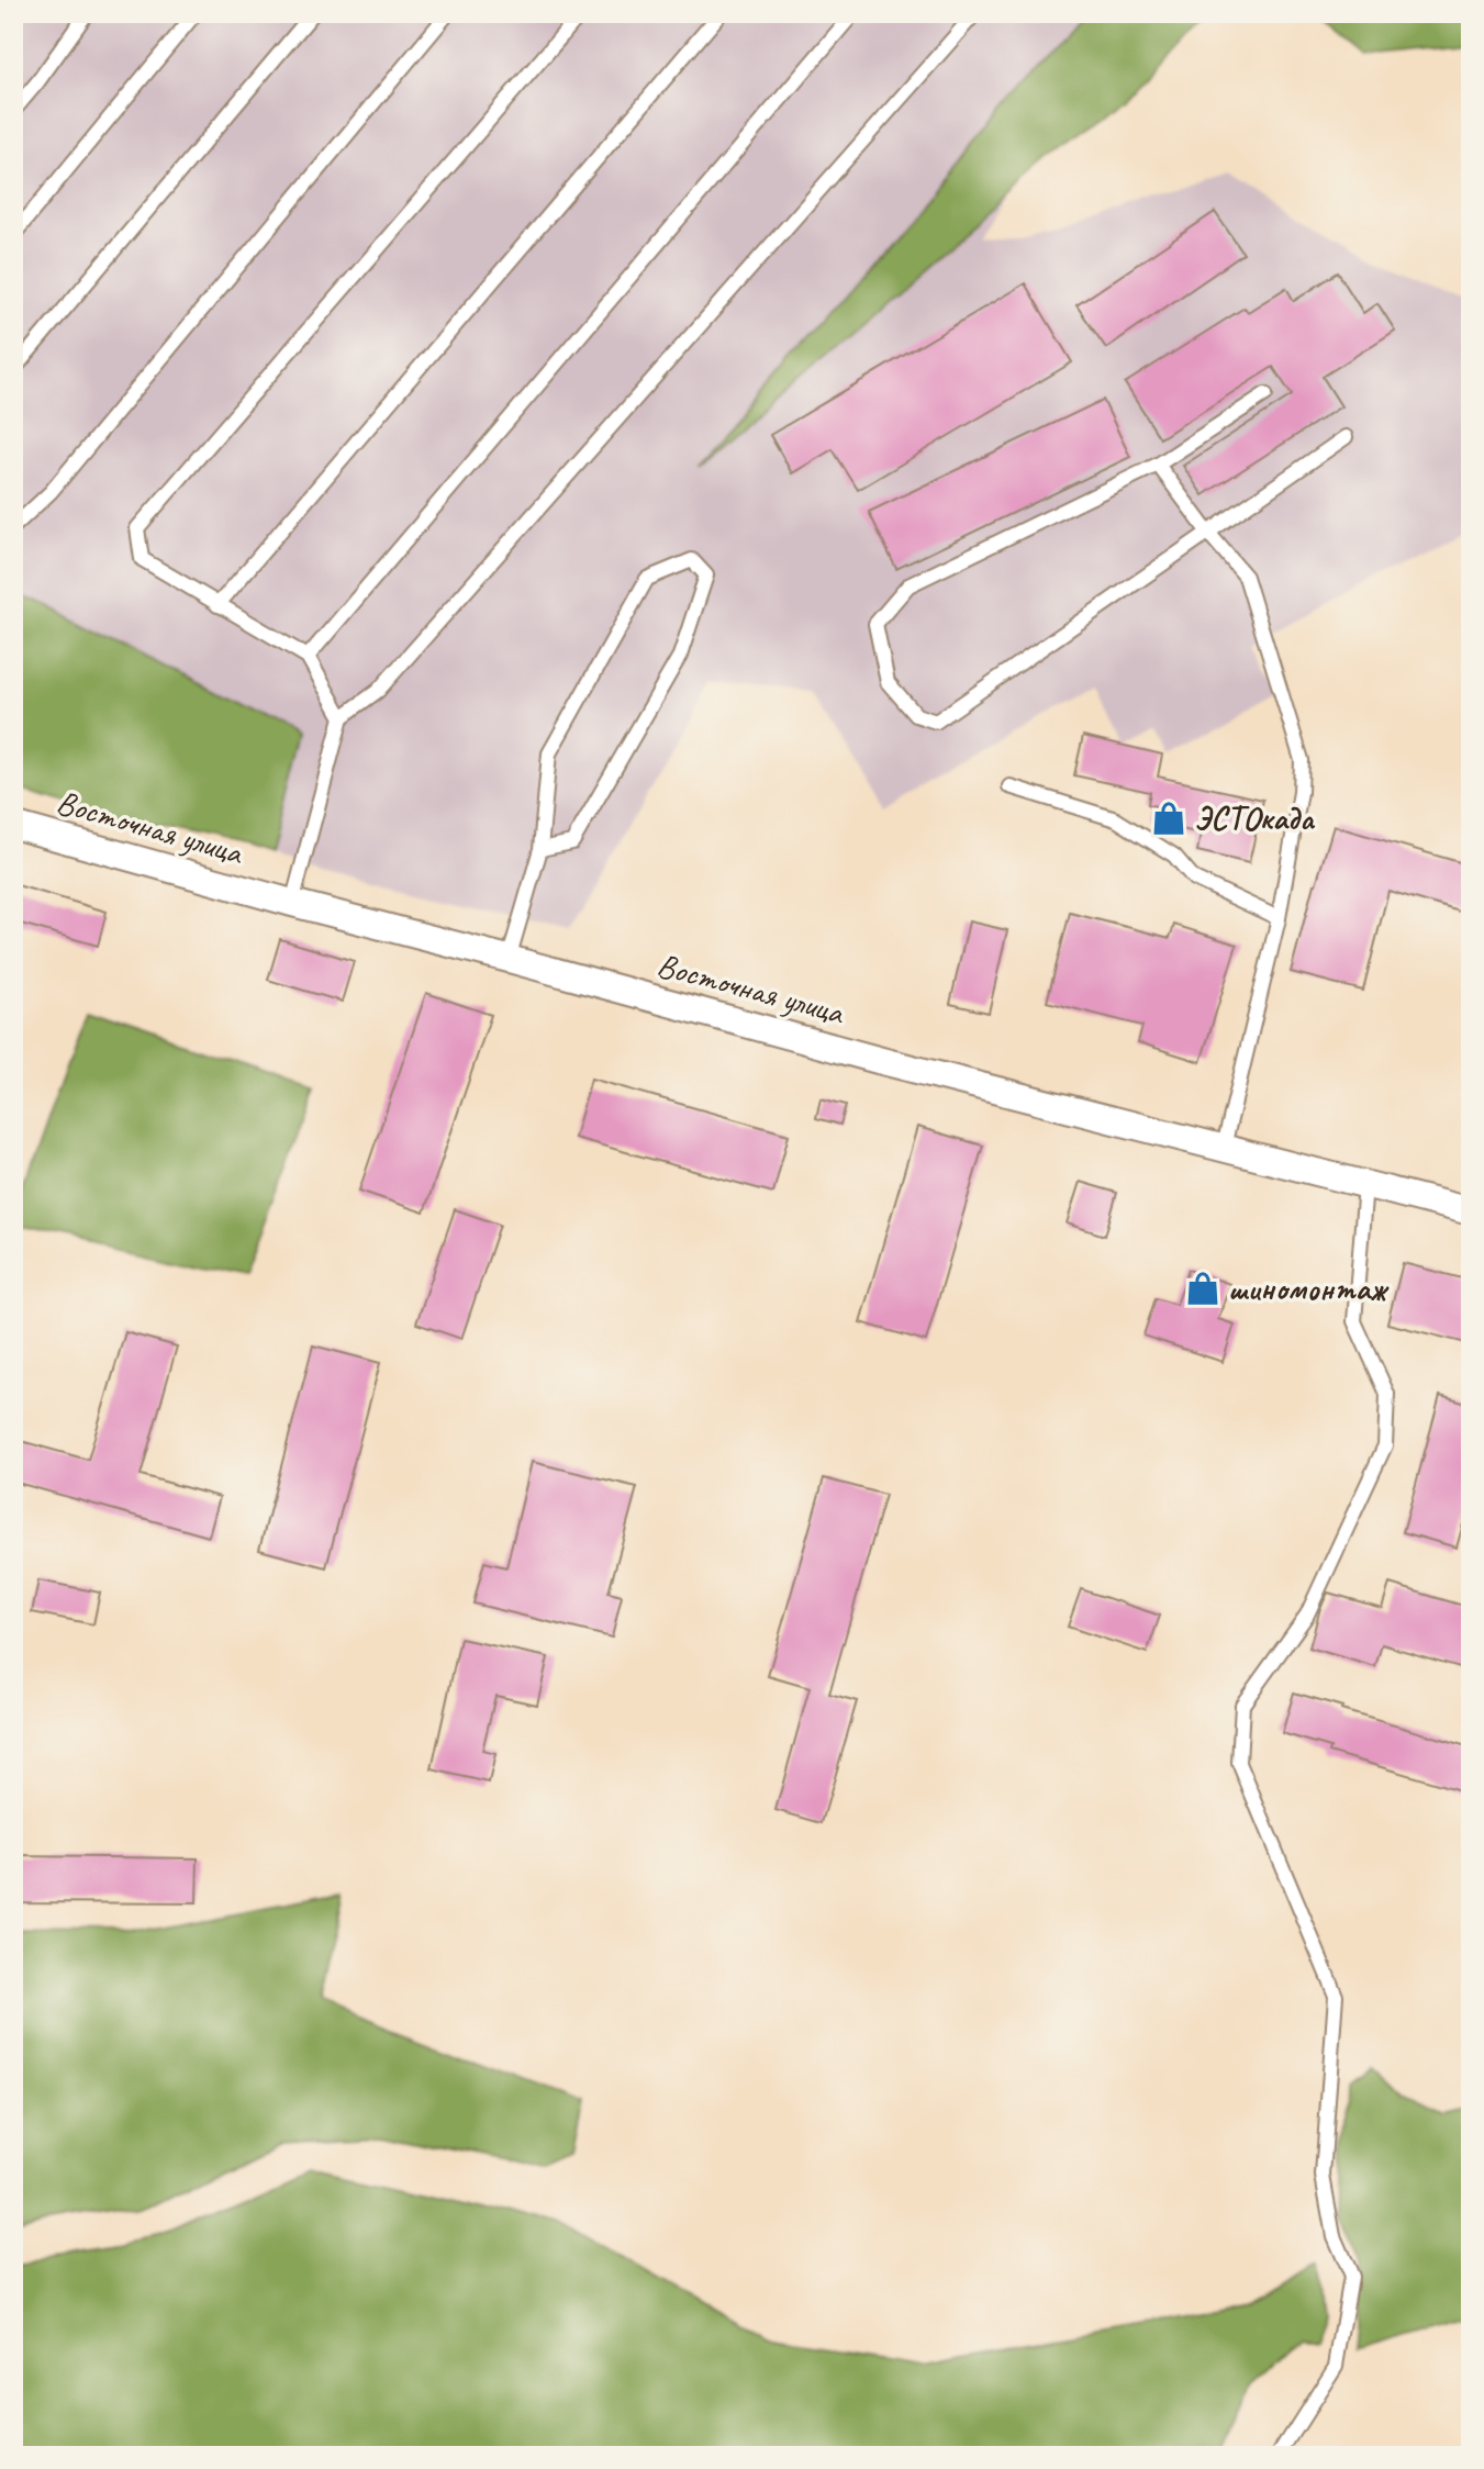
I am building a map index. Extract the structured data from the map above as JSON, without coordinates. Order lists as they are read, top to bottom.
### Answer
{
  "streets": {
    "street": ["Восточная улица"]
  },
  "places": {
    "shop": ["ЭСТОкада", "шиномонтаж"]
  }
}
